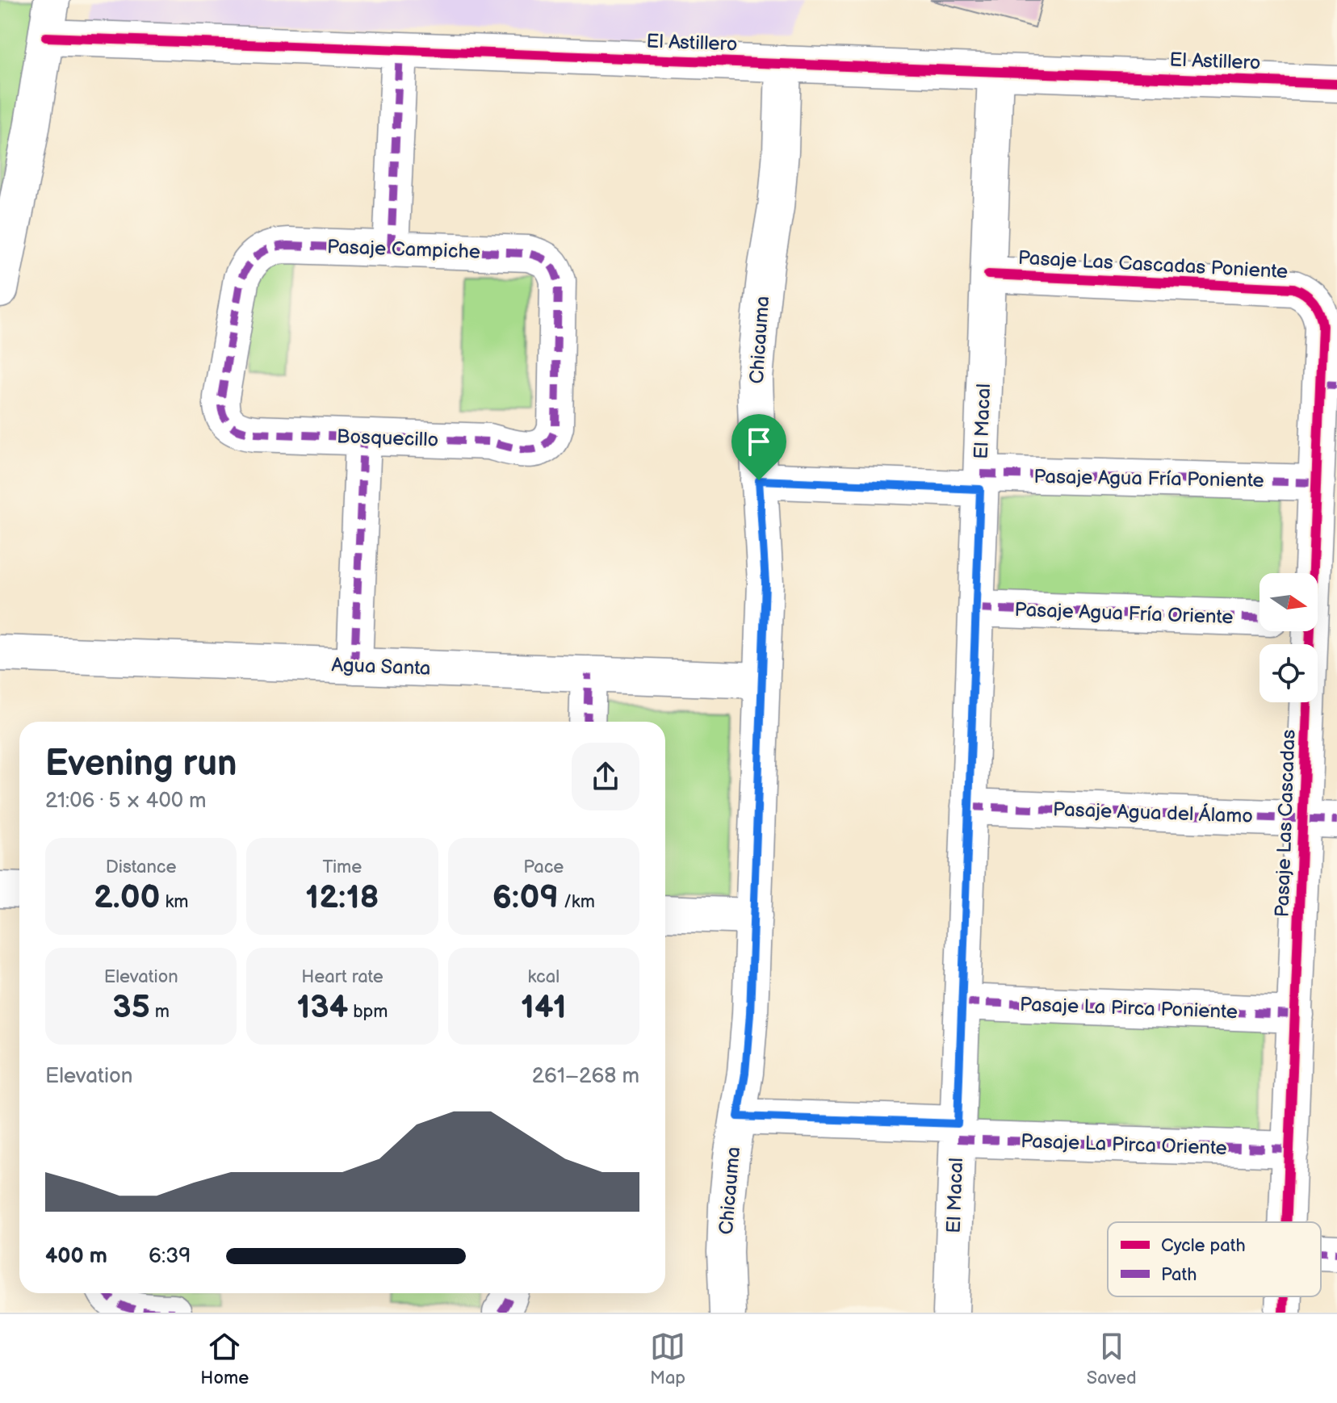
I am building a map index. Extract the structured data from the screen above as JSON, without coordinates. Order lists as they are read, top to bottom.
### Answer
{
  "streets": {
    "street": [
      "El Astillero",
      "Pasaje Campiche",
      "Pasaje Las Cascadas Poniente",
      "Chicauma",
      "El Macal",
      "Bosquecillo",
      "Pasaje Agua Fría Poniente",
      "Pasaje Agua Fría Oriente",
      "Agua Santa",
      "Pasaje Agua del Álamo",
      "Pasaje Las Cascadas",
      "Pasaje La Pirca Poniente",
      "Pasaje La Pirca Oriente"
    ]
  },
  "crossings": [
    ["El Astillero", "Chicauma"],
    ["El Astillero", "El Macal"],
    ["Pasaje Campiche", "Bosquecillo"],
    ["Pasaje Las Cascadas Poniente", "El Macal"],
    ["Pasaje Las Cascadas Poniente", "Pasaje Las Cascadas"],
    ["Chicauma", "Pasaje Agua Fría Poniente"],
    ["Chicauma", "Agua Santa"],
    ["Chicauma", "Pasaje La Pirca Oriente"],
    ["El Macal", "Pasaje Agua Fría Poniente"],
    ["El Macal", "Pasaje Agua Fría Oriente"],
    ["El Macal", "Pasaje Agua del Álamo"],
    ["El Macal", "Pasaje La Pirca Poniente"],
    ["El Macal", "Pasaje La Pirca Oriente"],
    ["Pasaje Agua Fría Poniente", "Pasaje Las Cascadas"],
    ["Pasaje Agua del Álamo", "Pasaje Las Cascadas"],
    ["Pasaje Las Cascadas", "Pasaje La Pirca Poniente"],
    ["Pasaje Las Cascadas", "Pasaje La Pirca Oriente"]
  ],
  "legend": ["Cycle path", "Path"],
  "north": "right",
  "page": {
    "heading": ["Evening run", "21:06 · 5 × 400 m"],
    "stats": [
      ["Distance", "2.00 km"],
      ["Time", "12:18"],
      ["Pace", "6:09 /km"],
      ["Elevation", "35 m"],
      ["Heart rate", "134 bpm"],
      ["kcal", "141"]
    ],
    "chart": ["Elevation", "261–268 m"],
    "list": [
      {
        "name": "400 m",
        "note": "6:39"
      }
    ],
    "tabs": ["Home", "Map", "Saved"]
  }
}
